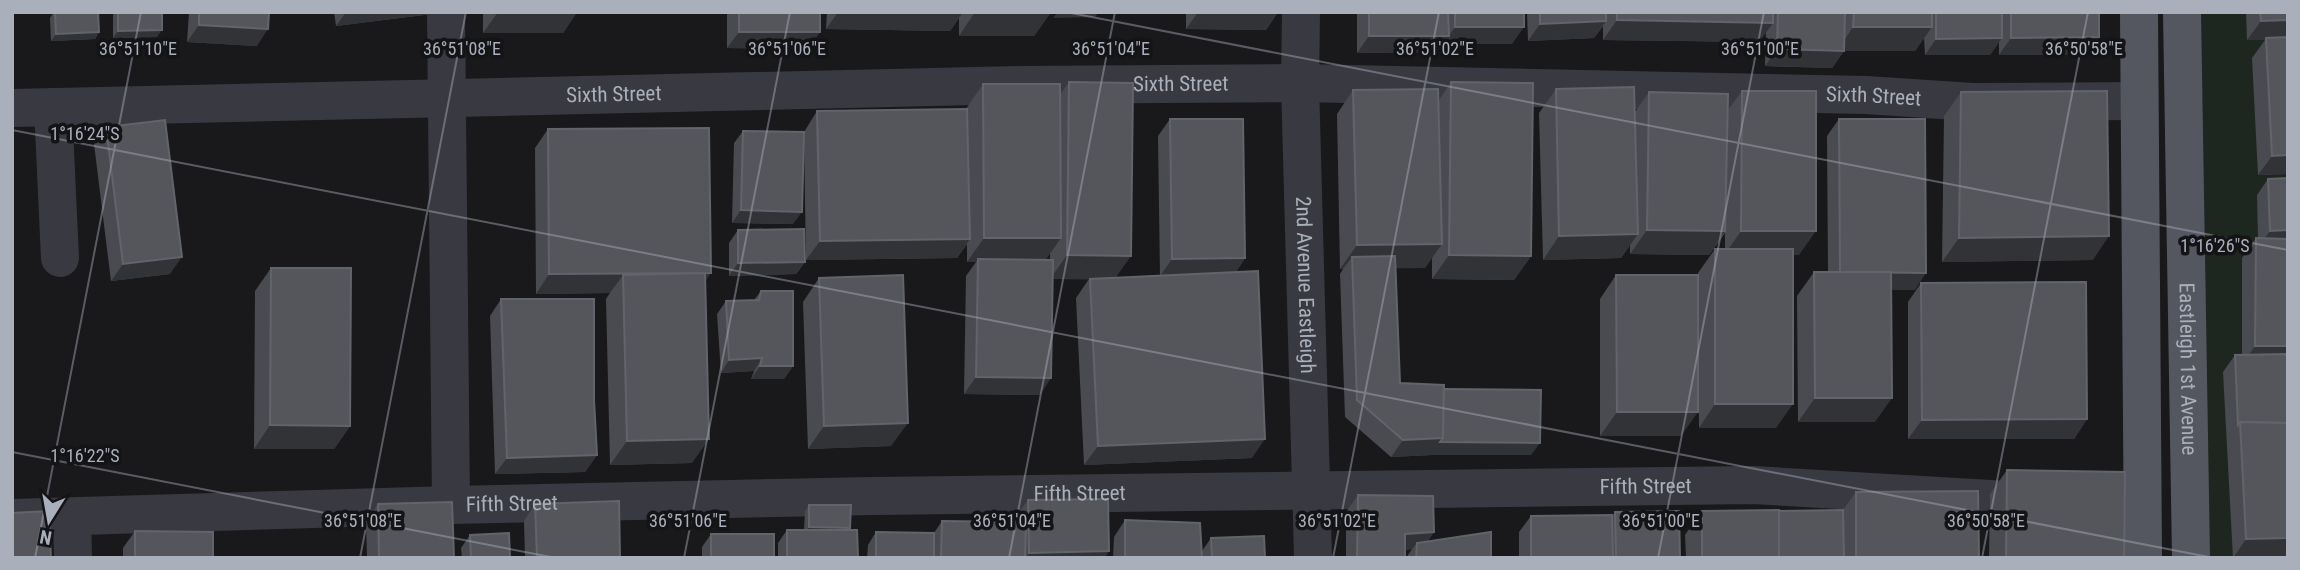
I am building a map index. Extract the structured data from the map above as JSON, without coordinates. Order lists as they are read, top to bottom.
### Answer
{
  "streets": {
    "main road": ["Eastleigh 1st Avenue"],
    "street": ["Sixth Street", "2nd Avenue Eastleigh", "Fifth Street"]
  },
  "crossings": [
    ["Sixth Street", "2nd Avenue Eastleigh"],
    ["2nd Avenue Eastleigh", "Fifth Street"]
  ],
  "north": "bottom",
  "coordinates": [
    "36°51'10\"E",
    "36°51'08\"E",
    "36°51'06\"E",
    "36°51'04\"E",
    "36°51'02\"E",
    "36°51'00\"E",
    "36°50'58\"E",
    "1°16'24\"S",
    "1°16'26\"S",
    "1°16'22\"S"
  ]
}
